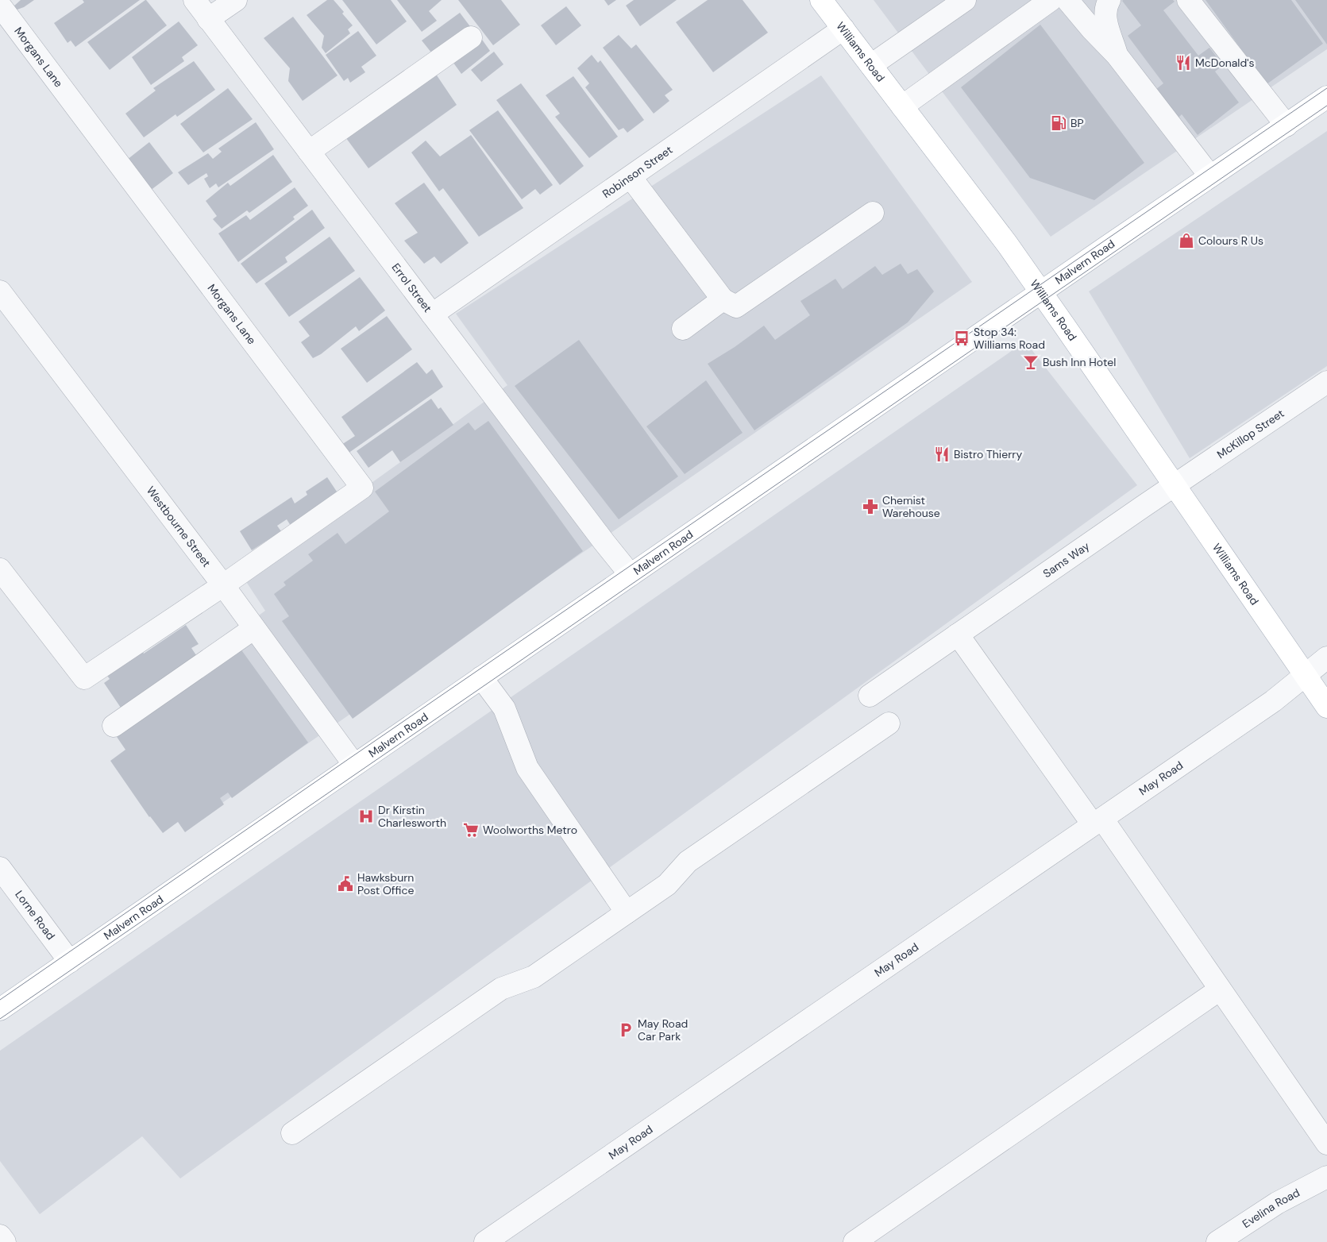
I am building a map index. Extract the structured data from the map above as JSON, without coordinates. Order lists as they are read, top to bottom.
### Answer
{
  "streets": {
    "main road": ["Williams Road", "Malvern Road"],
    "street": [
      "Morgans Lane",
      "Robinson Street",
      "Errol Street",
      "McKillop Street",
      "Westbourne Street",
      "Sams Way",
      "May Road",
      "Lorne Road",
      "Evelina Road"
    ]
  },
  "crossings": [
    ["Williams Road", "Robinson Street"],
    ["Williams Road", "Malvern Road"],
    ["Williams Road", "McKillop Street"],
    ["Williams Road", "Sams Way"],
    ["Williams Road", "May Road"],
    ["Morgans Lane", "Westbourne Street"],
    ["Robinson Street", "Errol Street"],
    ["Malvern Road", "Errol Street"],
    ["Malvern Road", "Westbourne Street"],
    ["Malvern Road", "Lorne Road"],
    ["McKillop Street", "Sams Way"]
  ],
  "places": {
    "restaurant": ["McDonald's", "Bistro Thierry"],
    "fuel station": ["BP"],
    "shop": ["Colours R Us"],
    "bus stop": ["Stop 34: Williams Road"],
    "bar": ["Bush Inn Hotel"],
    "pharmacy": ["Chemist Warehouse"],
    "hospital": ["Dr Kirstin Charlesworth"],
    "supermarket": ["Woolworths Metro"],
    "public building": ["Hawksburn Post Office"],
    "parking": ["May Road Car Park"]
  }
}
